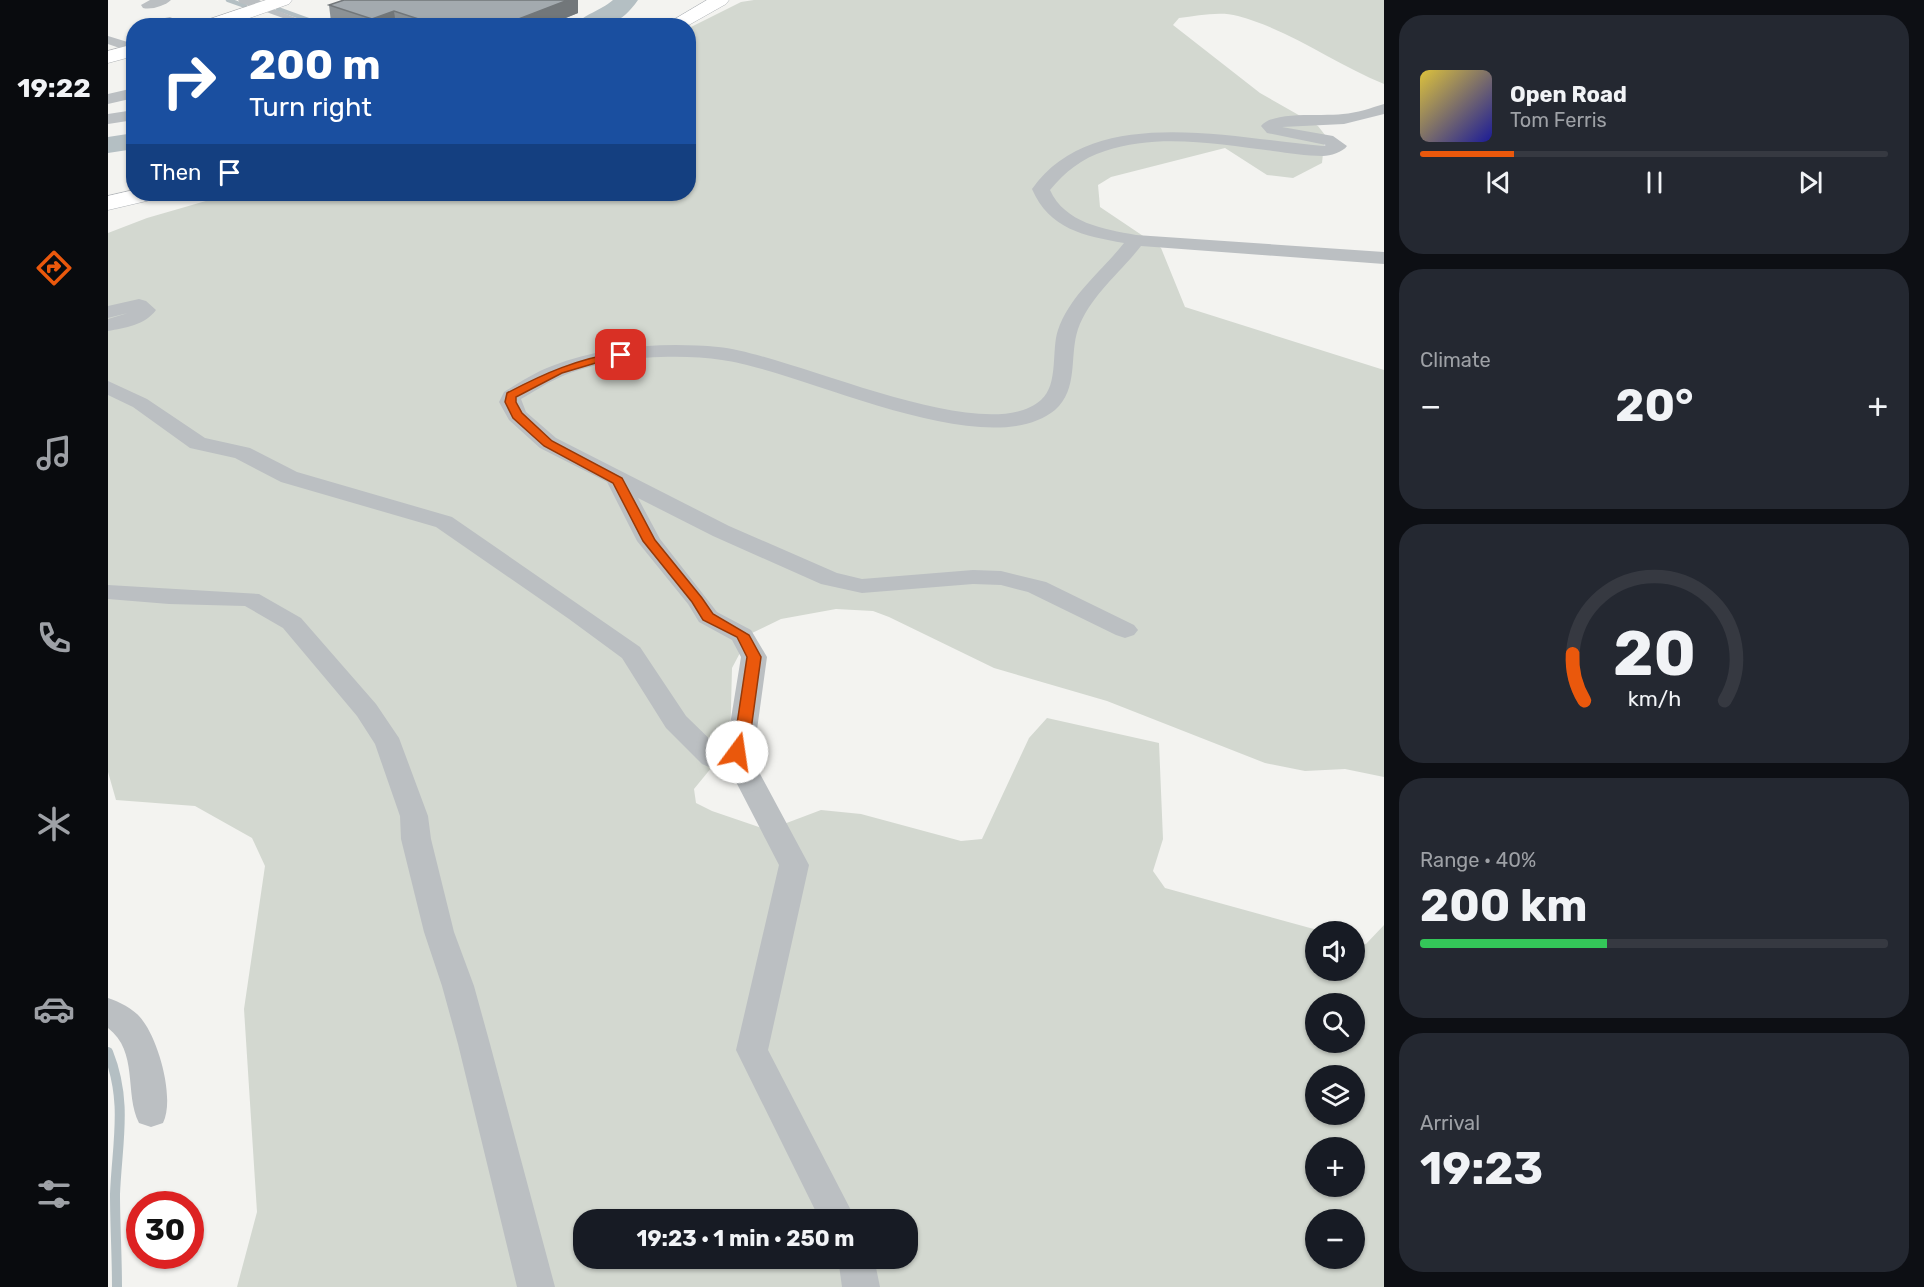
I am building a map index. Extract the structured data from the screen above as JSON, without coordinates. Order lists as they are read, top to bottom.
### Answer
{
  "page": {
    "tabs": "19:22",
    "turn": ["200 m", "Turn right"],
    "song": ["Open Road", "Tom Ferris"],
    "then": "Then",
    "tile": [
      "Climate",
      ["Range · 40%", "200 km"],
      ["Arrival", "19:23"]
    ],
    "heat": ["−", "20°", "+"],
    "map_buttons": ["+", "−"],
    "limit": "30",
    "trip": "19:23 · 1 min · 250 m",
    "gauge": ["20", "km/h"]
  }
}
